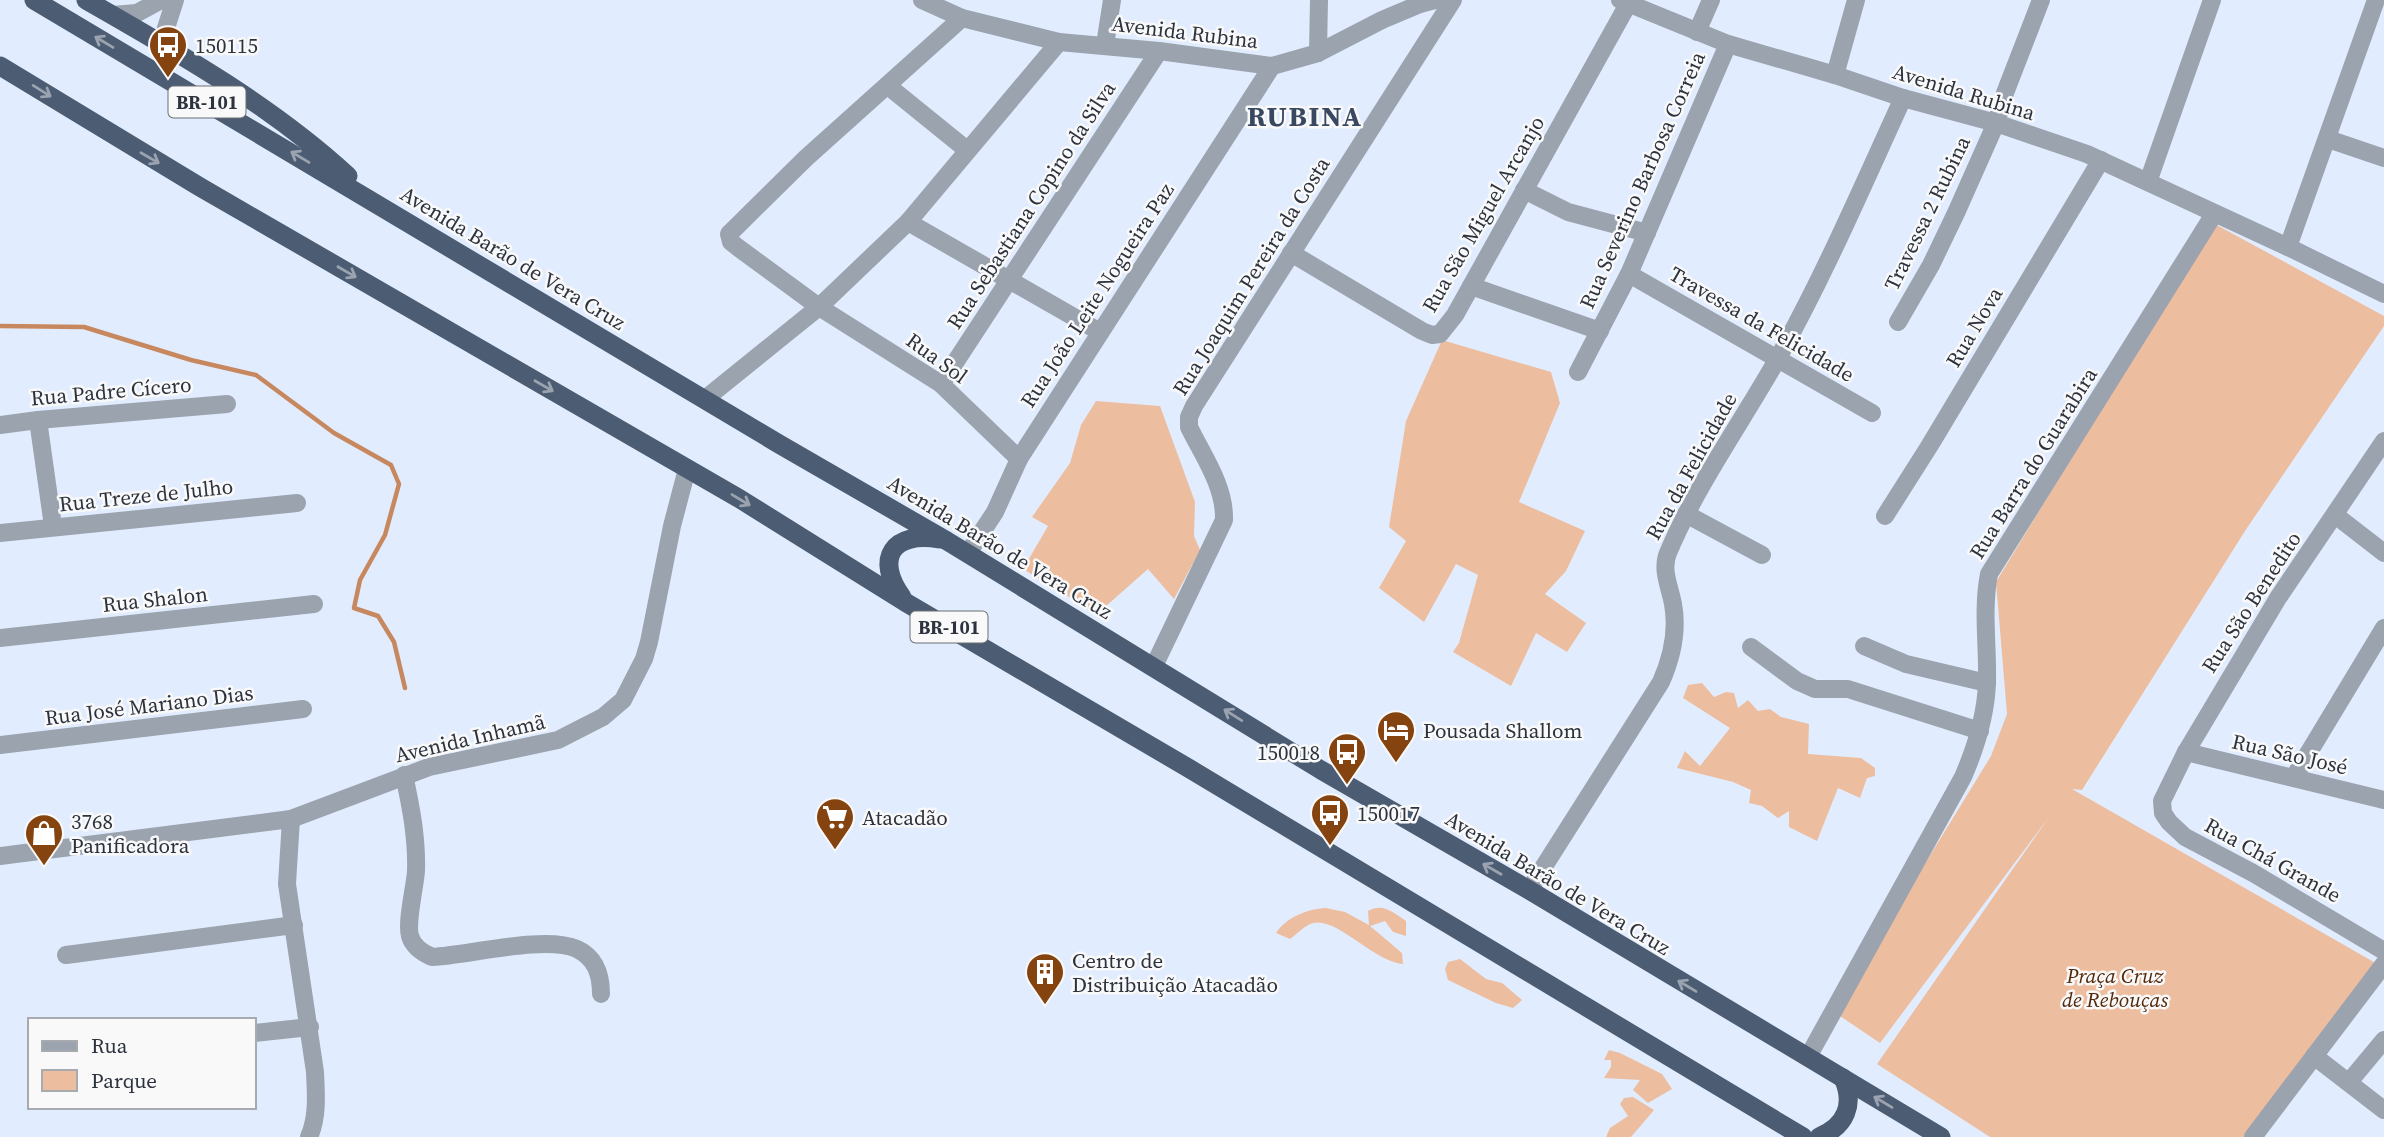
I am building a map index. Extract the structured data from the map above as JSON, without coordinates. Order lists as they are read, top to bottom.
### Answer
{
  "streets": {
    "highway": ["BR-101", "Avenida Barão de Vera Cruz"],
    "street": [
      "Avenida Rubina",
      "Rua Severino Barbosa Correia",
      "Rua Sebastiana Copino da Silva",
      "Travessa 2 Rubina",
      "Rua São Miguel Arcanjo",
      "Rua Joaquim Pereira da Costa",
      "Rua João Leite Nogueira Paz",
      "Travessa da Felicidade",
      "Rua Nova",
      "Rua Sol",
      "Rua Padre Cícero",
      "Rua Barra do Guarabira",
      "Rua da Felicidade",
      "Rua Treze de Julho",
      "Rua Shalon",
      "Rua São Benedito",
      "Rua José Mariano Dias",
      "Avenida Inhamã",
      "Rua São José",
      "Rua Chá Grande"
    ]
  },
  "crossings": [
    ["Avenida Rubina", "Rua Severino Barbosa Correia"],
    ["Avenida Rubina", "Rua Sebastiana Copino da Silva"],
    ["Avenida Rubina", "Travessa 2 Rubina"],
    ["Avenida Rubina", "Rua São Miguel Arcanjo"],
    ["Avenida Rubina", "Rua João Leite Nogueira Paz"],
    ["Avenida Rubina", "Rua Nova"],
    ["Avenida Rubina", "Rua Barra do Guarabira"],
    ["Avenida Rubina", "Rua da Felicidade"],
    ["BR-101", "Avenida Inhamã"],
    ["Rua Severino Barbosa Correia", "Travessa da Felicidade"],
    ["Rua Sebastiana Copino da Silva", "Rua Sol"],
    ["Rua São Miguel Arcanjo", "Rua Joaquim Pereira da Costa"],
    ["Avenida Barão de Vera Cruz", "Rua Joaquim Pereira da Costa"],
    ["Avenida Barão de Vera Cruz", "Rua João Leite Nogueira Paz"],
    ["Avenida Barão de Vera Cruz", "Rua Barra do Guarabira"],
    ["Avenida Barão de Vera Cruz", "Rua da Felicidade"],
    ["Rua João Leite Nogueira Paz", "Rua Sol"],
    ["Travessa da Felicidade", "Rua da Felicidade"],
    ["Rua São Benedito", "Rua São José"],
    ["Rua São Benedito", "Rua Chá Grande"]
  ],
  "districts": ["RUBINA"],
  "parks": ["Praça Cruz de Rebouças"],
  "places": {
    "bus stop": ["150115", "150018", "150017"],
    "hotel": ["Pousada Shallom"],
    "supermarket": ["Atacadão"],
    "shop": ["3768 Panificadora"],
    "building": ["Centro de Distribuição Atacadão"]
  },
  "legend": ["Rua", "Parque"]
}
